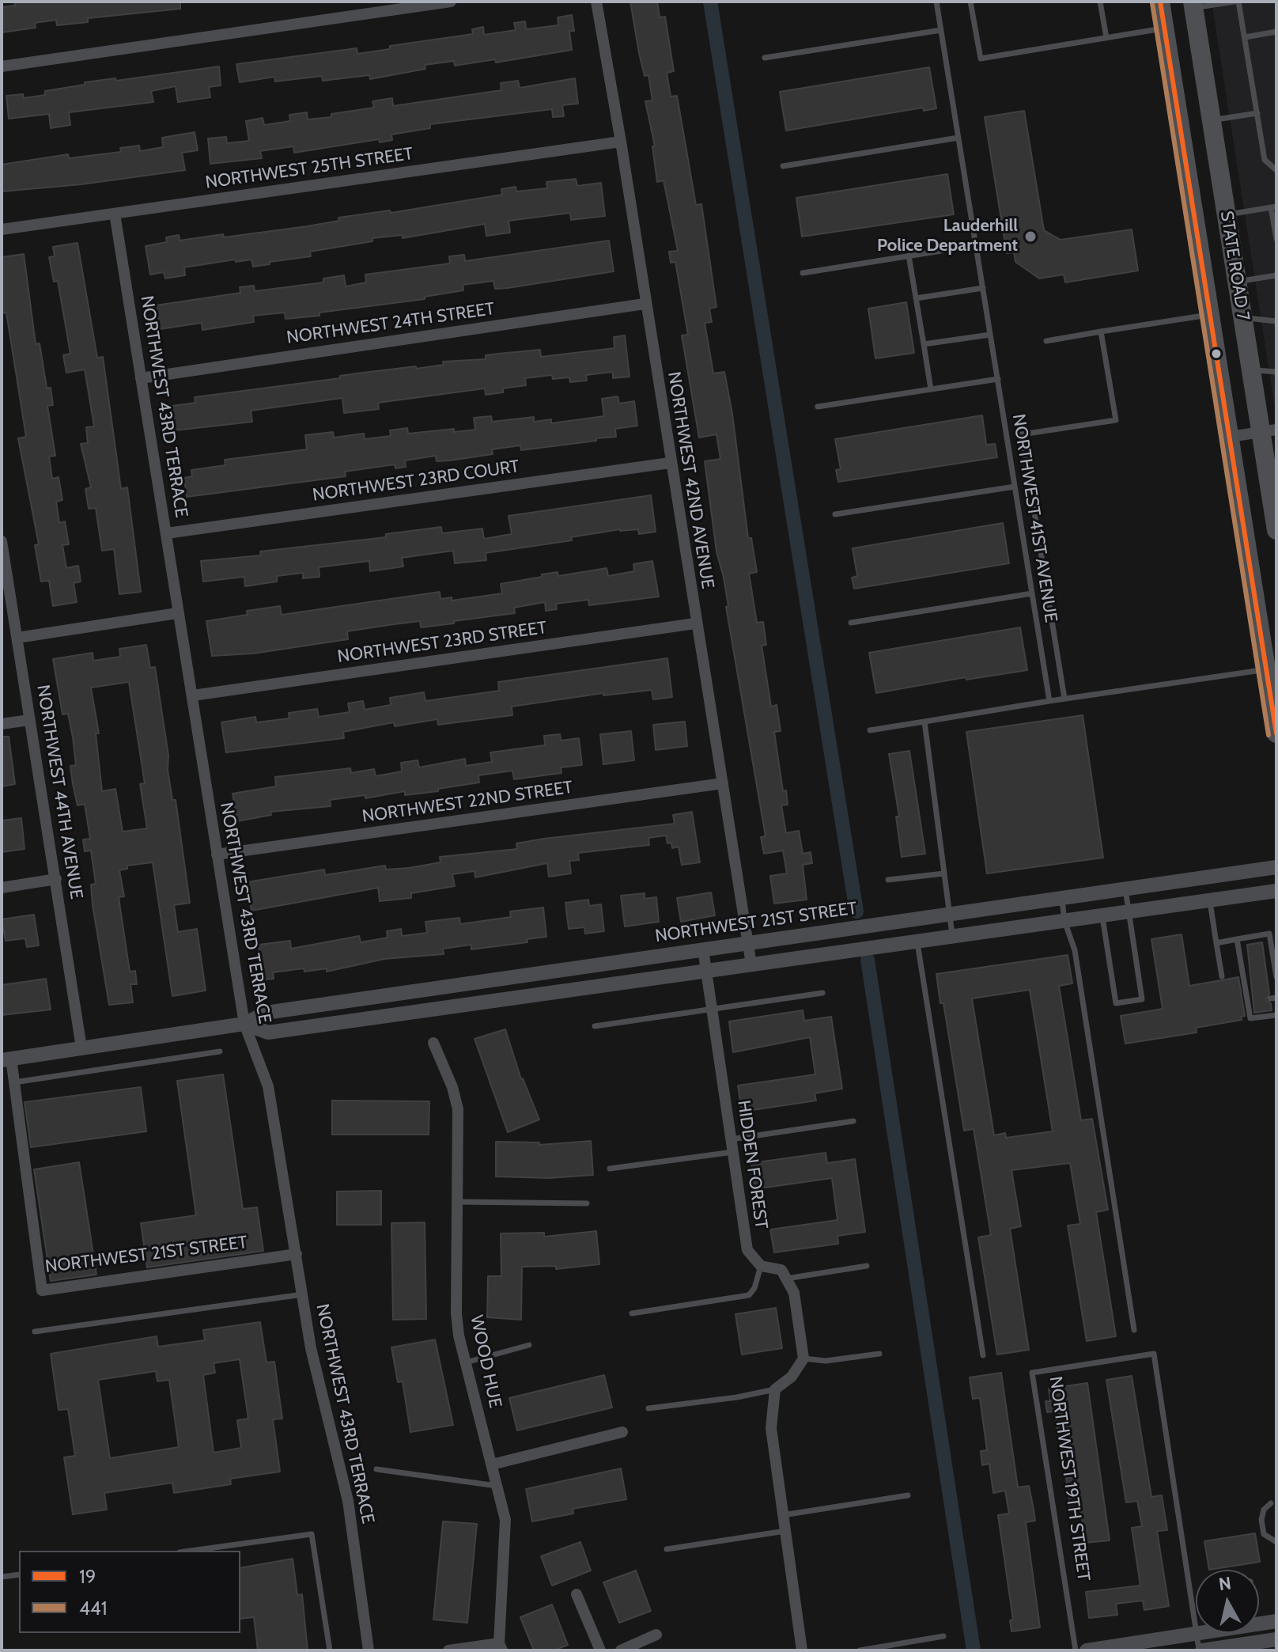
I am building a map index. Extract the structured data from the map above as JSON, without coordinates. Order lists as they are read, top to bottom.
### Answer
{
  "streets": {
    "main road": ["STATE ROAD 7"],
    "street": [
      "NORTHWEST 25TH STREET",
      "NORTHWEST 24TH STREET",
      "NORTHWEST 43RD TERRACE",
      "NORTHWEST 42ND AVENUE",
      "NORTHWEST 23RD COURT",
      "NORTHWEST 23RD STREET",
      "NORTHWEST 44TH AVENUE",
      "NORTHWEST 22ND STREET",
      "NORTHWEST 21ST STREET",
      "HIDDEN FOREST",
      "WOOD HUE"
    ],
    "lane": ["NORTHWEST 41ST AVENUE", "NORTHWEST 19TH STREET"]
  },
  "crossings": [
    ["NORTHWEST 25TH STREET", "NORTHWEST 43RD TERRACE"],
    ["NORTHWEST 25TH STREET", "NORTHWEST 42ND AVENUE"],
    ["NORTHWEST 24TH STREET", "NORTHWEST 43RD TERRACE"],
    ["NORTHWEST 24TH STREET", "NORTHWEST 42ND AVENUE"],
    ["NORTHWEST 43RD TERRACE", "NORTHWEST 23RD COURT"],
    ["NORTHWEST 43RD TERRACE", "NORTHWEST 23RD STREET"],
    ["NORTHWEST 43RD TERRACE", "NORTHWEST 22ND STREET"],
    ["NORTHWEST 43RD TERRACE", "NORTHWEST 21ST STREET"],
    ["NORTHWEST 42ND AVENUE", "NORTHWEST 23RD COURT"],
    ["NORTHWEST 42ND AVENUE", "NORTHWEST 23RD STREET"],
    ["NORTHWEST 42ND AVENUE", "NORTHWEST 22ND STREET"],
    ["NORTHWEST 42ND AVENUE", "NORTHWEST 21ST STREET"],
    ["NORTHWEST 44TH AVENUE", "NORTHWEST 21ST STREET"],
    ["NORTHWEST 21ST STREET", "HIDDEN FOREST"]
  ],
  "places": ["Lauderhill Police Department"],
  "lines": ["transit line 19", "transit line 441"],
  "legend": ["19", "441"],
  "north": "top"
}
